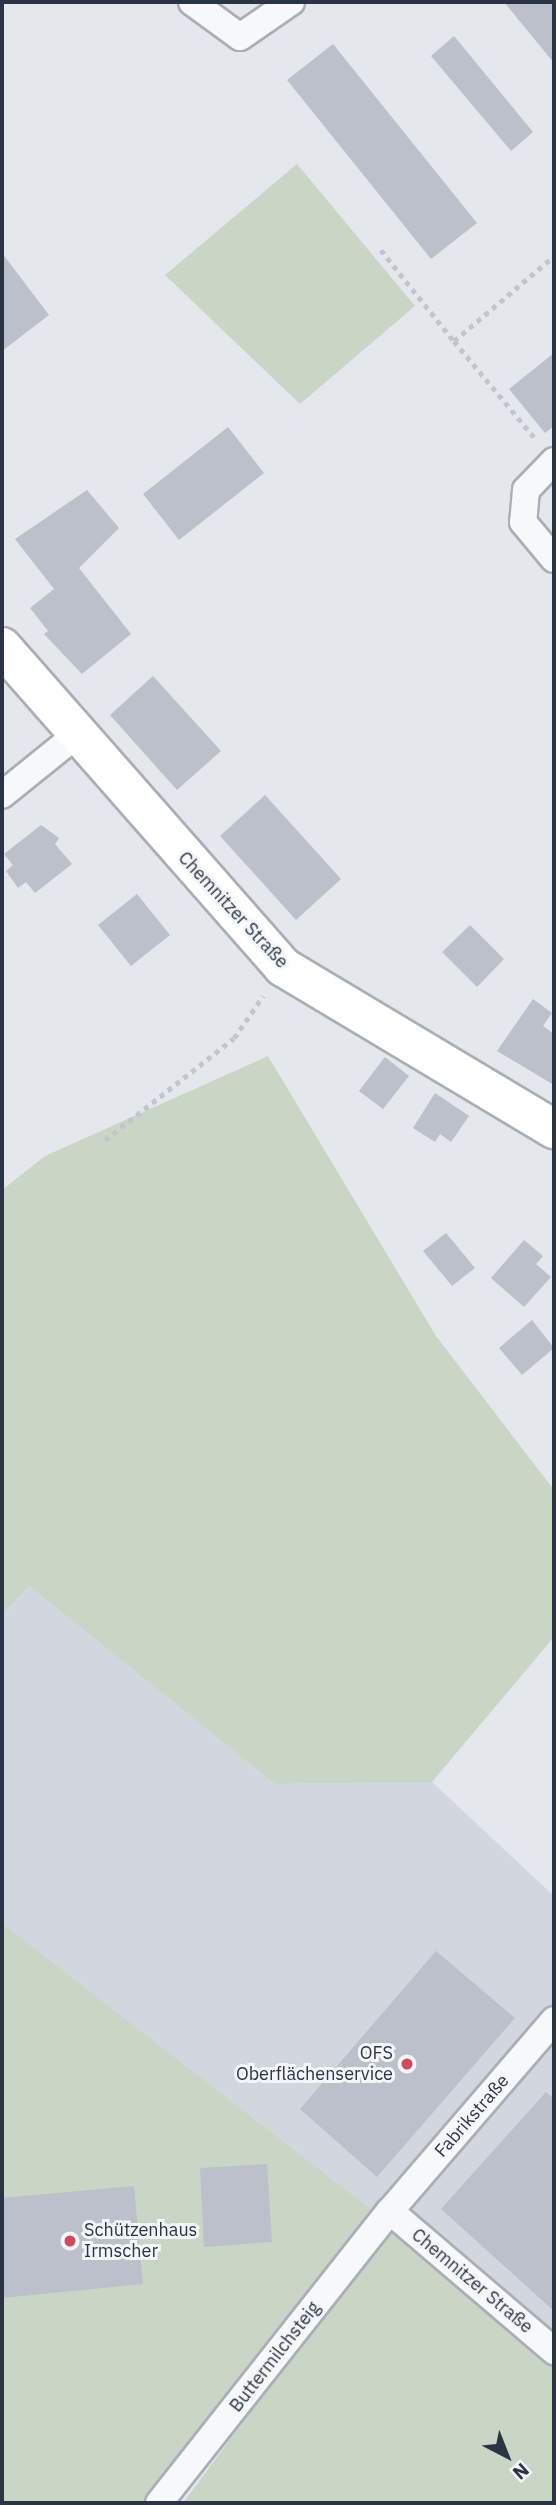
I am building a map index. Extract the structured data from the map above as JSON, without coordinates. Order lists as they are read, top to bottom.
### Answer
{
  "streets": {
    "street": ["Chemnitzer Straße", "Fabrikstraße", "Buttermilchsteig"]
  },
  "crossings": [
    ["Chemnitzer Straße", "Fabrikstraße"],
    ["Chemnitzer Straße", "Buttermilchsteig"],
    ["Fabrikstraße", "Buttermilchsteig"]
  ],
  "places": ["OFS Oberflächenservice", "Schützenhaus Irmscher"],
  "north": "bottom right"
}
